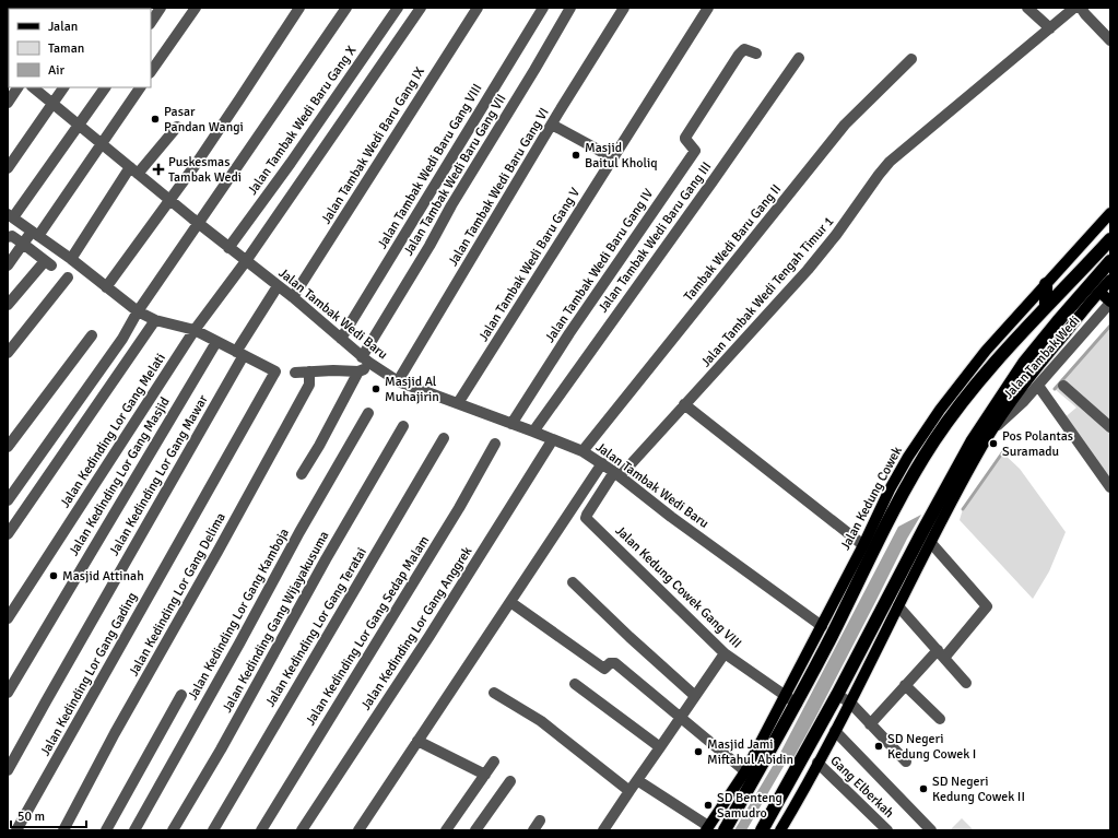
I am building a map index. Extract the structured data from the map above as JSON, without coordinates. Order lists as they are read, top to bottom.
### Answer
{
  "streets": {
    "highway": ["Jalan Kedung Cowek"],
    "street": [
      "Jalan Tambak Wedi Baru Gang X",
      "Jalan Tambak Wedi Baru Gang IX",
      "Jalan Tambak Wedi Baru Gang VIII",
      "Jalan Tambak Wedi Baru Gang VII",
      "Jalan Tambak Wedi Baru Gang VI",
      "Jalan Tambak Wedi Baru Gang III",
      "Tambak Wedi Baru Gang II",
      "Jalan Tambak Wedi Baru Gang V",
      "Jalan Tambak Wedi Baru Gang IV",
      "Jalan Tambak Wedi Tengah Timur 1",
      "Jalan Tambak Wedi Baru",
      "Jalan Tambak Wedi",
      "Jalan Kedinding Lor Gang Melati",
      "Jalan Kedinding Lor Gang Mawar",
      "Jalan Kedinding Lor Gang Masjid",
      "Jalan Kedung Cowek Gang VIII",
      "Jalan Kedinding Lor Gang Delima",
      "Jalan Kedinding Lor Gang Kamboja",
      "Jalan Kedinding Gang Wijayakusuma",
      "Jalan Kedinding Lor Gang Teratai",
      "Jalan Kedinding Lor Gang Anggrek",
      "Jalan Kedinding Lor Gang Sedap Malam",
      "Jalan Kedinding Lor Gang Gading",
      "Gang Elberkah"
    ]
  },
  "crossings": [
    ["Jalan Tambak Wedi Baru Gang X", "Jalan Tambak Wedi Baru"],
    ["Jalan Tambak Wedi Baru Gang IX", "Jalan Tambak Wedi Baru"],
    ["Jalan Tambak Wedi Baru Gang VIII", "Jalan Tambak Wedi Baru"],
    ["Jalan Tambak Wedi Baru Gang VII", "Jalan Tambak Wedi Baru"],
    ["Jalan Tambak Wedi Baru Gang VI", "Jalan Tambak Wedi Baru"],
    ["Jalan Tambak Wedi Baru Gang III", "Jalan Tambak Wedi Baru"],
    ["Tambak Wedi Baru Gang II", "Jalan Tambak Wedi Baru"],
    ["Jalan Tambak Wedi Baru Gang V", "Jalan Tambak Wedi Baru"],
    ["Jalan Tambak Wedi Baru Gang IV", "Jalan Tambak Wedi Baru"],
    ["Jalan Tambak Wedi Tengah Timur 1", "Jalan Tambak Wedi Baru"],
    ["Jalan Tambak Wedi Tengah Timur 1", "Jalan Kedung Cowek Gang VIII"],
    ["Jalan Tambak Wedi Baru", "Jalan Kedinding Lor Gang Melati"],
    ["Jalan Tambak Wedi Baru", "Jalan Kedinding Lor Gang Mawar"],
    ["Jalan Tambak Wedi Baru", "Jalan Kedung Cowek"],
    ["Jalan Tambak Wedi Baru", "Jalan Kedinding Lor Gang Anggrek"],
    ["Jalan Kedinding Lor Gang Mawar", "Jalan Kedinding Lor Gang Gading"],
    ["Jalan Kedung Cowek", "Jalan Kedung Cowek Gang VIII"]
  ],
  "places": {
    "other": [
      "Pasar Pandan Wangi",
      "Masjid Baitul Kholiq",
      "Masjid Al Muhajirin",
      "Pos Polantas Suramadu",
      "Masjid Attinah",
      "SD Negeri Kedung Cowek I",
      "Masjid Jami Miftahul Abidin",
      "SD Negeri Kedung Cowek II",
      "SD Benteng Samudro"
    ],
    "health": ["Puskesmas Tambak Wedi"]
  },
  "legend": ["Jalan", "Taman", "Air"],
  "scale_bar": "50 m"
}
